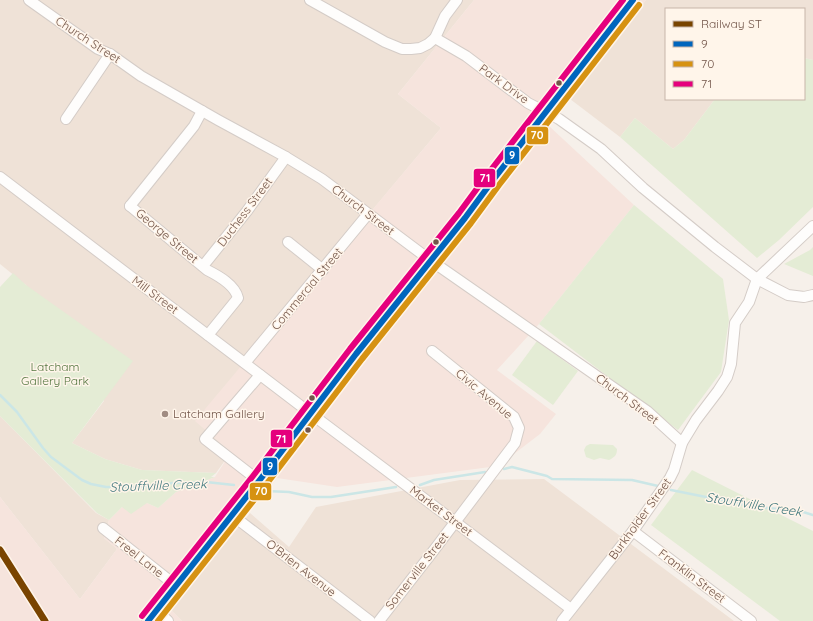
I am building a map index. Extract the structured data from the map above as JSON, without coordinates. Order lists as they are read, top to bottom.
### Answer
{
  "streets": {
    "street": [
      "Church Street",
      "Park Drive",
      "Duchess Street",
      "George Street",
      "Commercial Street",
      "Mill Street",
      "Civic Avenue",
      "Market Street",
      "Burkholder Street",
      "Freel Lane",
      "O'Brien Avenue",
      "Somerville Street",
      "Franklin Street"
    ]
  },
  "crossings": [
    ["Church Street", "Duchess Street"],
    ["Church Street", "George Street"],
    ["Church Street", "Commercial Street"],
    ["Church Street", "Burkholder Street"],
    ["Park Drive", "Burkholder Street"],
    ["Duchess Street", "George Street"],
    ["George Street", "Mill Street"],
    ["Commercial Street", "Mill Street"],
    ["Mill Street", "Market Street"],
    ["Civic Avenue", "Somerville Street"],
    ["Market Street", "Burkholder Street"],
    ["Market Street", "Somerville Street"],
    ["Burkholder Street", "Franklin Street"]
  ],
  "water": ["Stouffville Creek"],
  "parks": ["Latcham Gallery Park"],
  "places": ["Latcham Gallery"],
  "lines": [
    "transit line 9",
    "transit line 71",
    "transit line 70",
    "rail line ST"
  ],
  "legend": [
    "Railway ST",
    "9",
    "70",
    "71"
  ]
}
